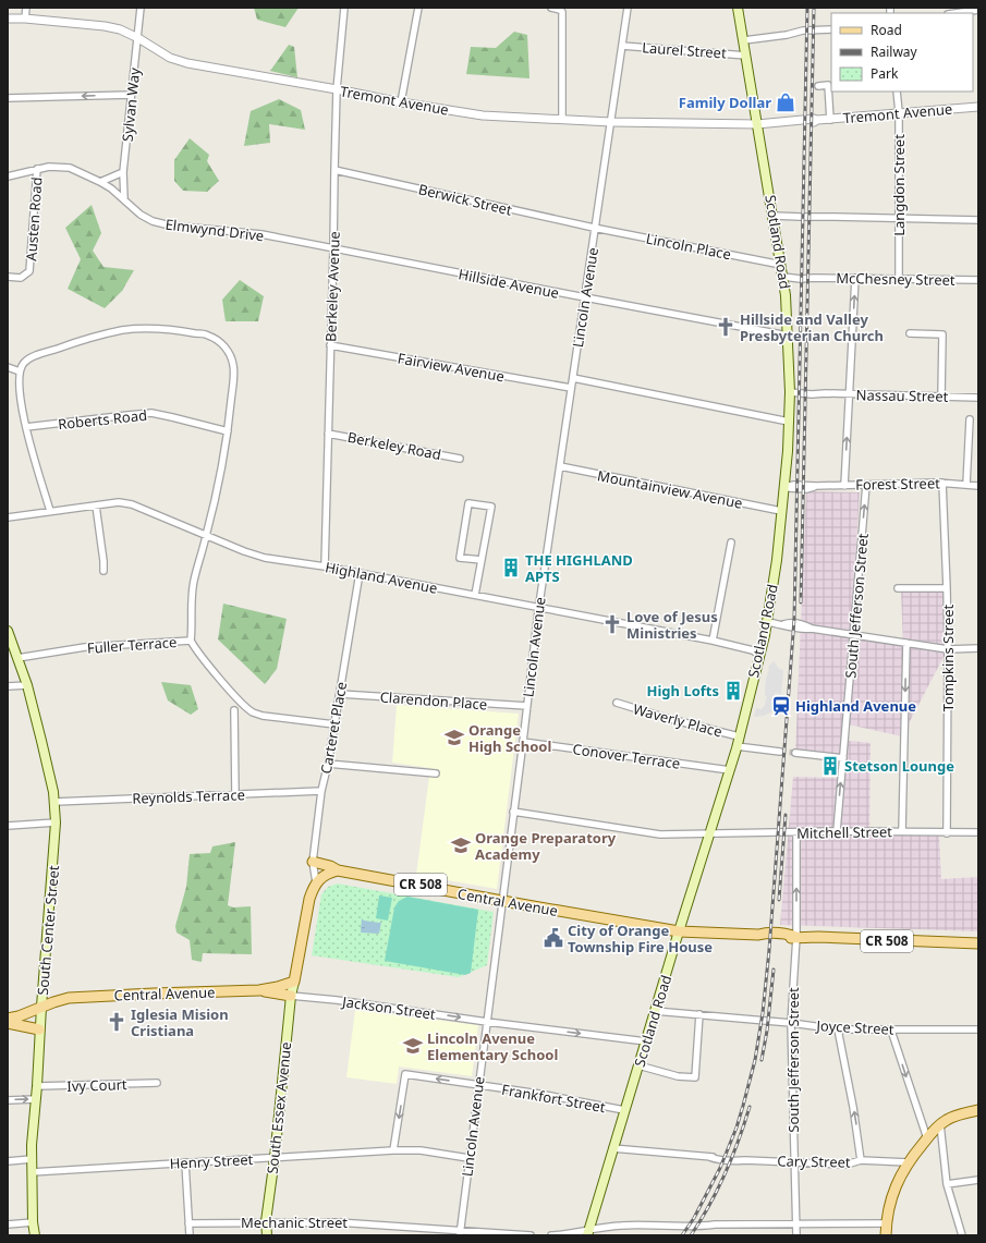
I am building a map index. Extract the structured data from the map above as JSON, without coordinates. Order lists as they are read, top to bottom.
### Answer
{
  "streets": {
    "main road": [
      "Scotland Road",
      "CR 508",
      "Central Avenue",
      "South Center Street",
      "South Essex Avenue"
    ],
    "street": [
      "Laurel Street",
      "Tremont Avenue",
      "Sylvan Way",
      "Langdon Street",
      "Berwick Street",
      "Austen Road",
      "Elmwynd Drive",
      "Lincoln Place",
      "McChesney Street",
      "Hillside Avenue",
      "Berkeley Avenue",
      "Lincoln Avenue",
      "Fairview Avenue",
      "Nassau Street",
      "Roberts Road",
      "Berkeley Road",
      "Forest Street",
      "Mountainview Avenue",
      "Highland Avenue",
      "South Jefferson Street",
      "Fuller Terrace",
      "Tompkins Street",
      "Clarendon Place",
      "Waverly Place",
      "Carteret Place",
      "Conover Terrace",
      "Reynolds Terrace",
      "Mitchell Street",
      "Jackson Street",
      "Joyce Street",
      "Ivy Court",
      "Frankfort Street",
      "Henry Street",
      "Cary Street",
      "Mechanic Street"
    ]
  },
  "crossings": [
    ["Laurel Street", "Scotland Road"],
    ["Laurel Street", "Lincoln Avenue"],
    ["Tremont Avenue", "Sylvan Way"],
    ["Tremont Avenue", "Langdon Street"],
    ["Tremont Avenue", "Scotland Road"],
    ["Tremont Avenue", "Berkeley Avenue"],
    ["Tremont Avenue", "Lincoln Avenue"],
    ["Sylvan Way", "Elmwynd Drive"],
    ["Langdon Street", "McChesney Street"],
    ["Berwick Street", "Lincoln Place"],
    ["Berwick Street", "Berkeley Avenue"],
    ["Berwick Street", "Lincoln Avenue"],
    ["Austen Road", "Elmwynd Drive"],
    ["Elmwynd Drive", "Hillside Avenue"],
    ["Elmwynd Drive", "Berkeley Avenue"],
    ["Scotland Road", "Lincoln Place"],
    ["Scotland Road", "McChesney Street"],
    ["Scotland Road", "Hillside Avenue"],
    ["Scotland Road", "Nassau Street"],
    ["Scotland Road", "Forest Street"],
    ["Scotland Road", "Mountainview Avenue"],
    ["Scotland Road", "Highland Avenue"],
    ["Scotland Road", "Waverly Place"],
    ["Scotland Road", "Conover Terrace"],
    ["Scotland Road", "Mitchell Street"],
    ["Scotland Road", "Central Avenue"],
    ["Scotland Road", "Jackson Street"],
    ["Scotland Road", "Joyce Street"],
    ["Scotland Road", "Frankfort Street"],
    ["Scotland Road", "Cary Street"],
    ["Lincoln Place", "Lincoln Avenue"],
    ["Hillside Avenue", "Berkeley Avenue"],
    ["Hillside Avenue", "Lincoln Avenue"],
    ["Berkeley Avenue", "Fairview Avenue"],
    ["Berkeley Avenue", "Berkeley Road"],
    ["Berkeley Avenue", "Highland Avenue"],
    ["Lincoln Avenue", "Fairview Avenue"],
    ["Lincoln Avenue", "Mountainview Avenue"],
    ["Lincoln Avenue", "Highland Avenue"],
    ["Lincoln Avenue", "Clarendon Place"],
    ["Lincoln Avenue", "Conover Terrace"],
    ["Lincoln Avenue", "Mitchell Street"],
    ["Lincoln Avenue", "Central Avenue"],
    ["Lincoln Avenue", "Jackson Street"],
    ["Lincoln Avenue", "Frankfort Street"],
    ["Lincoln Avenue", "Henry Street"],
    ["Lincoln Avenue", "Mechanic Street"],
    ["Roberts Road", "Fuller Terrace"],
    ["Forest Street", "South Jefferson Street"],
    ["Forest Street", "Tompkins Street"],
    ["Highland Avenue", "Fuller Terrace"],
    ["Highland Avenue", "Carteret Place"],
    ["South Jefferson Street", "Mitchell Street"],
    ["South Jefferson Street", "Central Avenue"],
    ["South Jefferson Street", "Joyce Street"],
    ["South Jefferson Street", "Cary Street"],
    ["Fuller Terrace", "South Center Street"],
    ["Tompkins Street", "Mitchell Street"],
    ["Clarendon Place", "Carteret Place"],
    ["Carteret Place", "Reynolds Terrace"],
    ["Carteret Place", "Central Avenue"],
    ["Reynolds Terrace", "South Center Street"],
    ["Central Avenue", "South Center Street"],
    ["Central Avenue", "South Essex Avenue"],
    ["South Center Street", "Ivy Court"],
    ["South Center Street", "Henry Street"],
    ["Jackson Street", "South Essex Avenue"],
    ["Frankfort Street", "Henry Street"],
    ["South Essex Avenue", "Henry Street"],
    ["South Essex Avenue", "Mechanic Street"]
  ],
  "one_way": ["South Jefferson Street", "Jackson Street"],
  "places": {
    "shop": ["Family Dollar"],
    "church": ["Hillside and Valley Presbyterian Church", "Love of Jesus Ministries", "Iglesia Mision Cristiana"],
    "building": ["THE HIGHLAND APTS", "High Lofts", "Stetson Lounge"],
    "station": ["Highland Avenue"],
    "school or university": ["Orange High School", "Orange Preparatory Academy", "Lincoln Avenue Elementary School"],
    "public building": ["City of Orange Township Fire House"]
  },
  "legend": ["Road", "Railway", "Park"]
}
